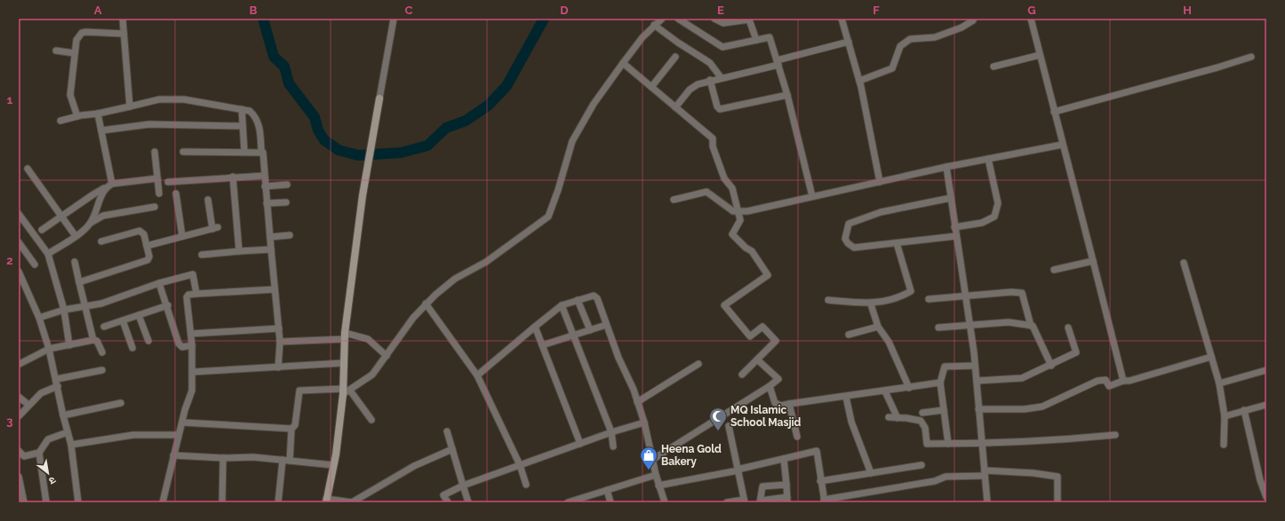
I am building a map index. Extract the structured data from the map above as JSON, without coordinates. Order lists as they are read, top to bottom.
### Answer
{
  "places": {
    "mosque": ["MQ Islamic School Masjid"],
    "shop": ["Heena Gold Bakery"]
  },
  "north": "bottom right",
  "grid": {
    "columns": [
      "A",
      "B",
      "C",
      "D",
      "E",
      "F",
      "G",
      "H"
    ],
    "rows": ["1", "2", "3"]
  }
}
